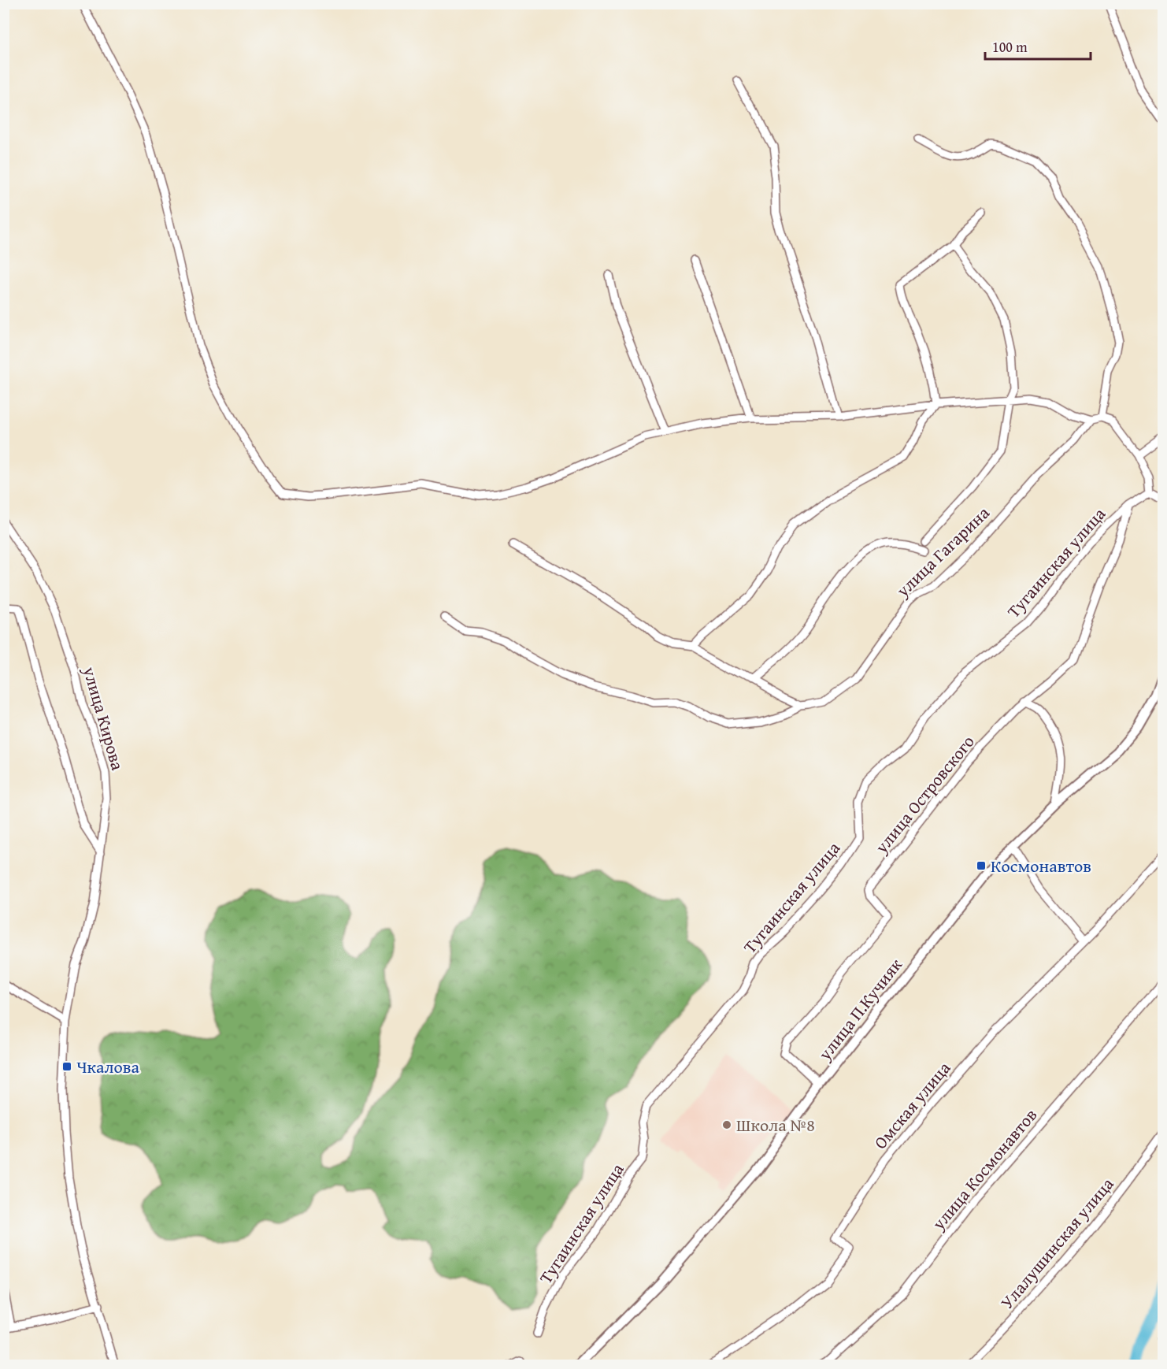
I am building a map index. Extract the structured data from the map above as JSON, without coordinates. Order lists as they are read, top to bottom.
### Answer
{
  "streets": {
    "street": [
      "улица Гагарина",
      "Тугаинская улица",
      "улица Кирова",
      "улица Островского",
      "улица П.Кучияк",
      "Омская улица",
      "улица Космонавтов",
      "Улалушинская улица"
    ]
  },
  "crossings": [
    ["Тугаинская улица", "улица Островского"],
    ["улица Островского", "улица П.Кучияк"]
  ],
  "places": {
    "transit": ["Космонавтов", "Чкалова"],
    "other": ["Школа №8"]
  },
  "scale_bar": "100 m"
}
